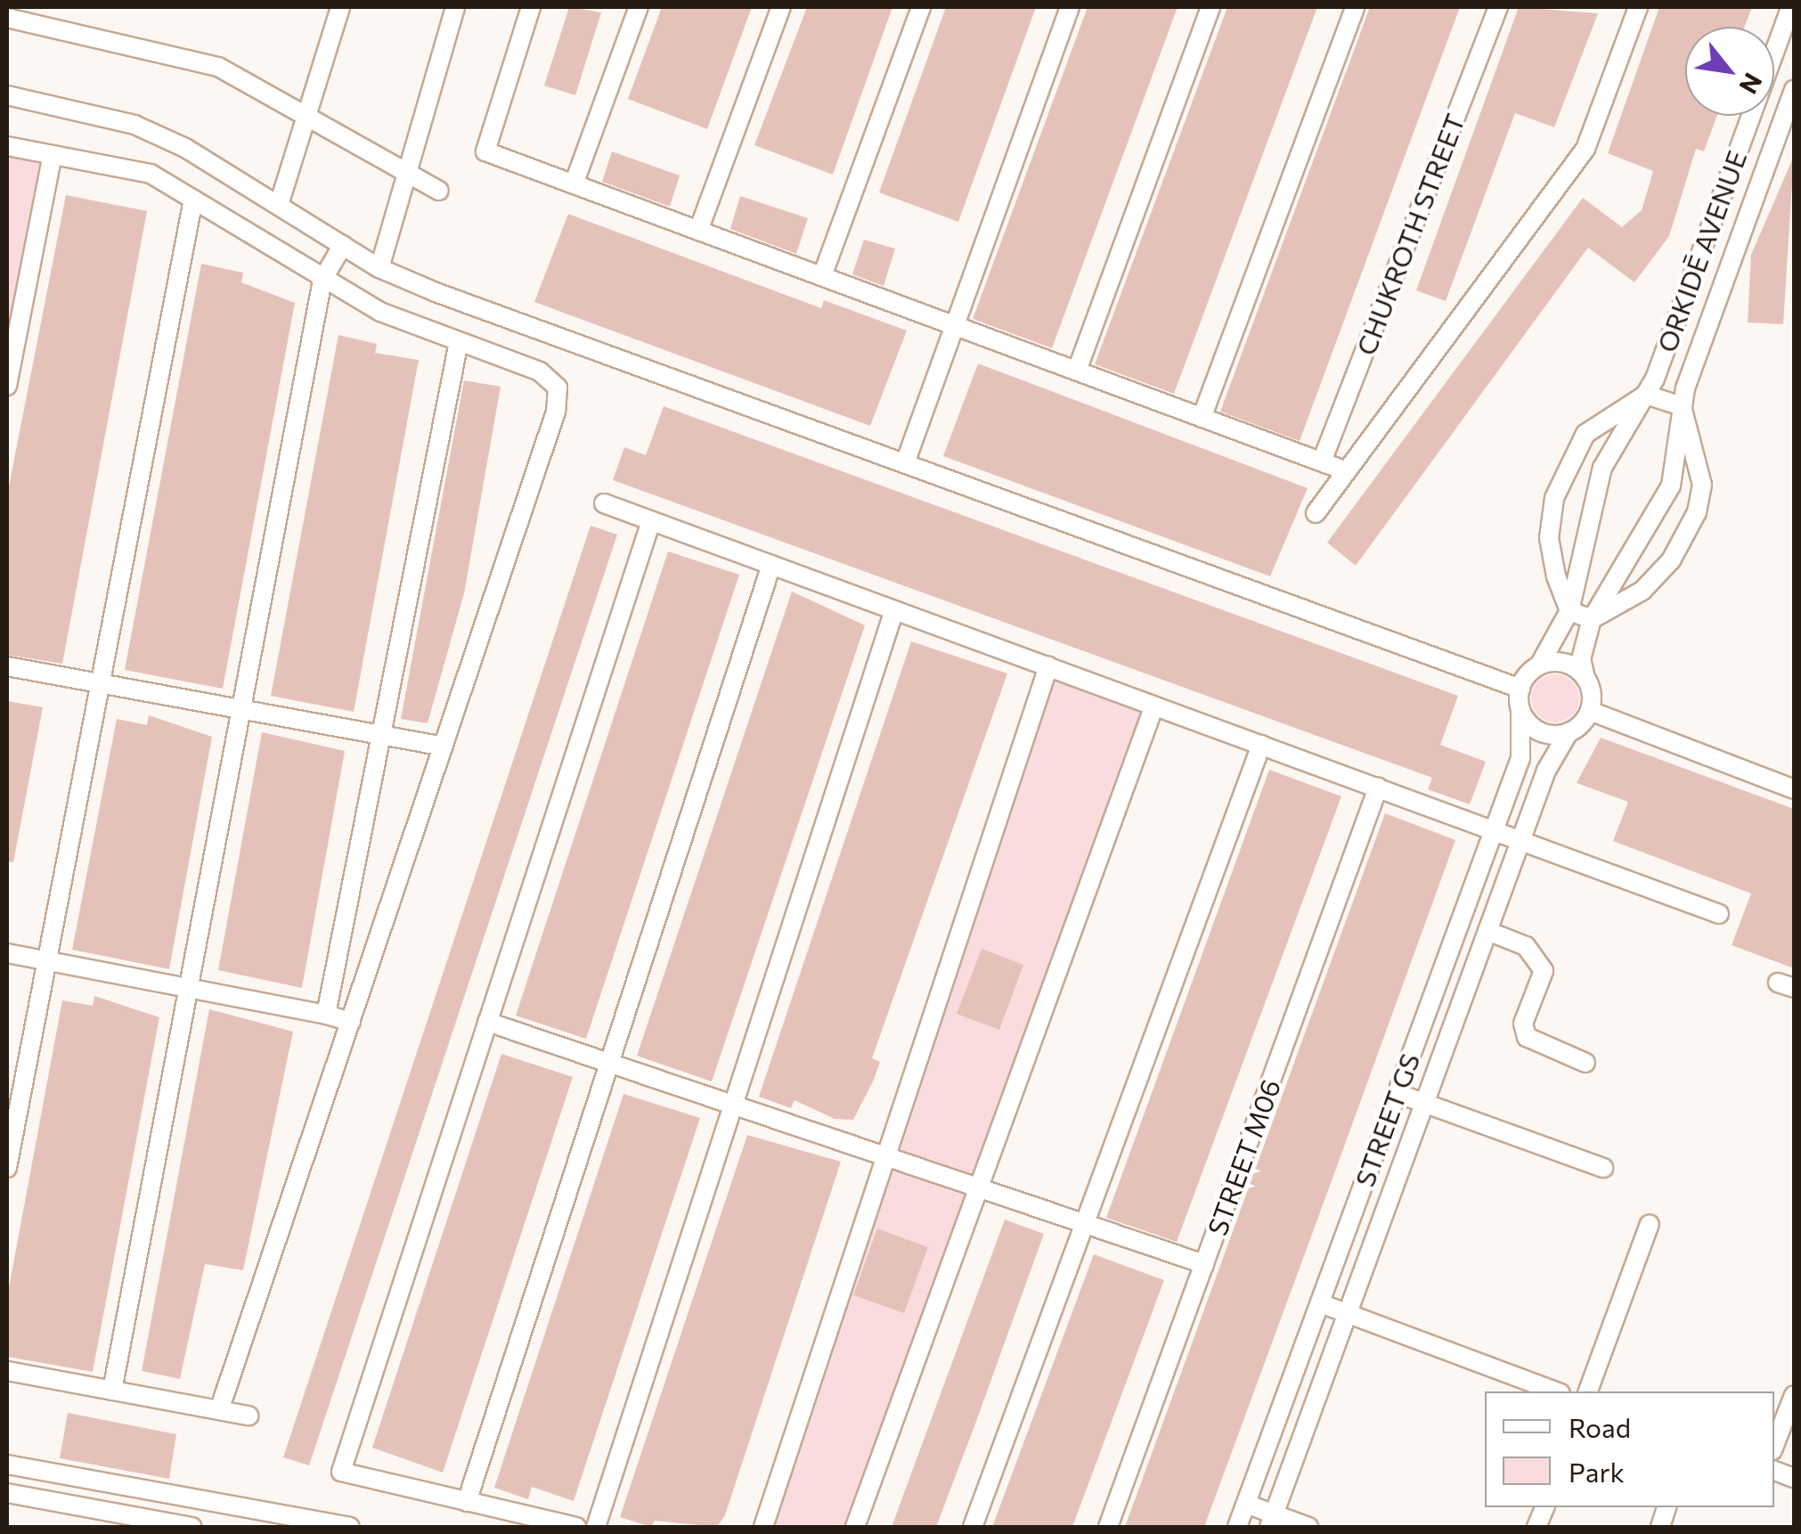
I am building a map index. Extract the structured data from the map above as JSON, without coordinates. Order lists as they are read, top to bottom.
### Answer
{
  "streets": {
    "street": [
      "CHUKROTH STREET",
      "ORKIDĒ AVENUE",
      "STREET GS",
      "STREET M06"
    ]
  },
  "crossings": [
    ["ORKIDĒ AVENUE", "STREET GS"]
  ],
  "legend": ["Road", "Park"],
  "north": "bottom right"
}
